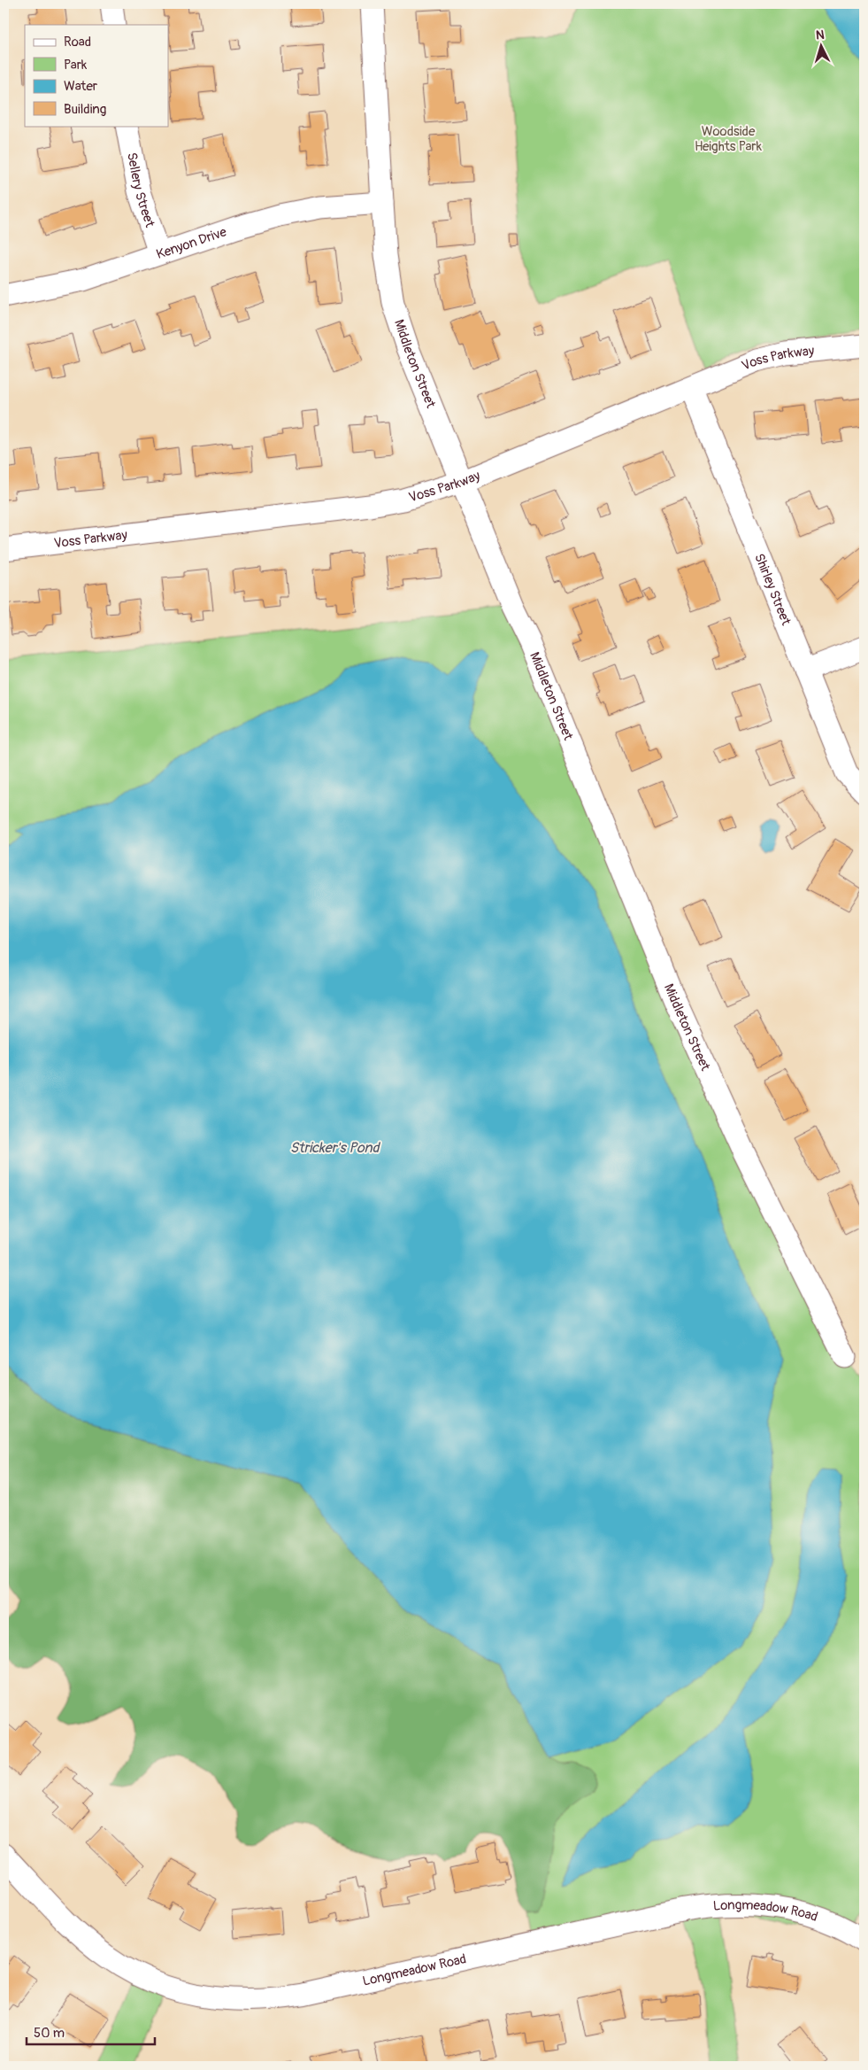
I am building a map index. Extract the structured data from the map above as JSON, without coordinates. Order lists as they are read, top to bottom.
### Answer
{
  "streets": {
    "street": [
      "Sellery Street",
      "Kenyon Drive",
      "Voss Parkway",
      "Middleton Street",
      "Shirley Street",
      "Longmeadow Road"
    ]
  },
  "crossings": [
    ["Sellery Street", "Kenyon Drive"],
    ["Kenyon Drive", "Middleton Street"],
    ["Voss Parkway", "Middleton Street"],
    ["Voss Parkway", "Shirley Street"]
  ],
  "water": ["Stricker's Pond"],
  "parks": ["Woodside Heights Park"],
  "legend": [
    "Road",
    "Park",
    "Water",
    "Building"
  ],
  "scale_bar": "50 m",
  "north": "top"
}
